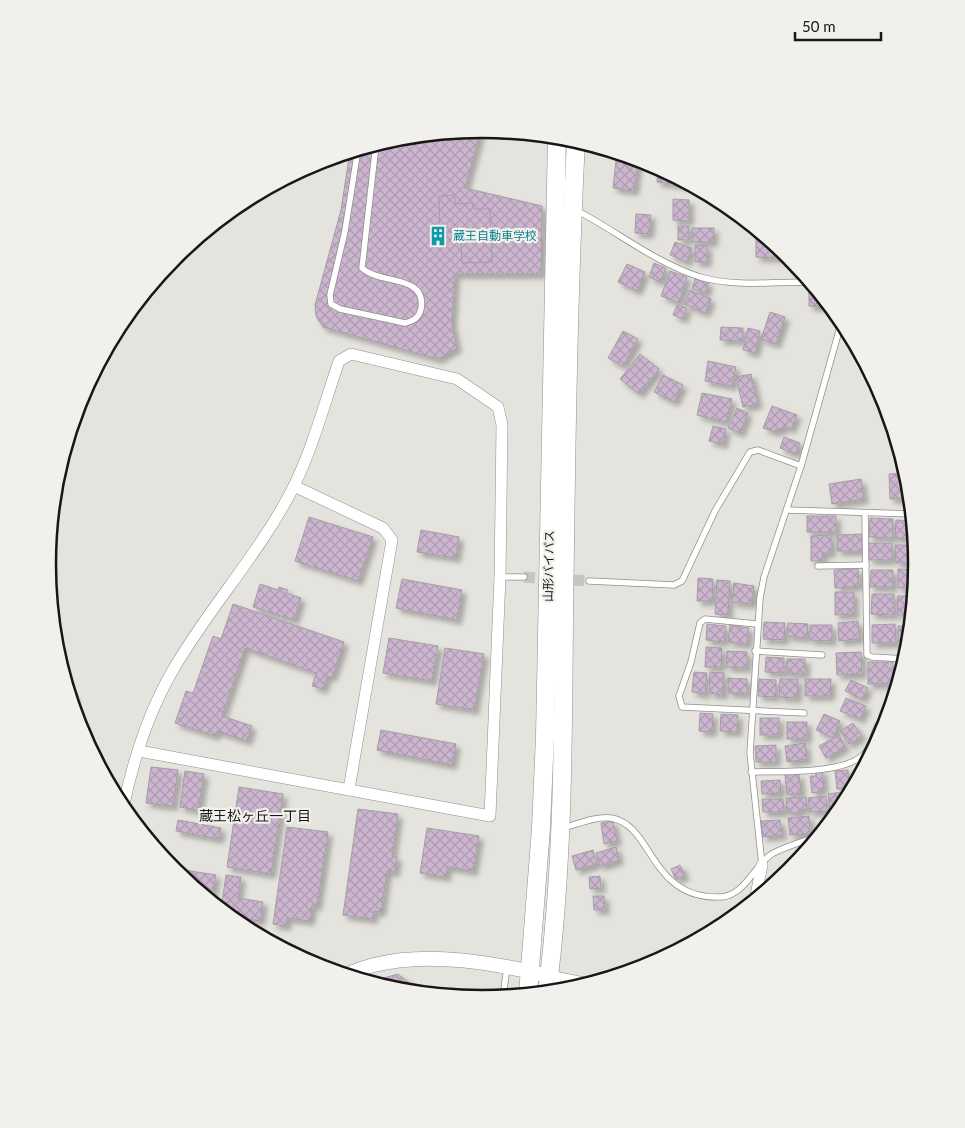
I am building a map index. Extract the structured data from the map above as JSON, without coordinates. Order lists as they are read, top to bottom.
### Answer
{
  "streets": {
    "highway": ["山形バイパス"]
  },
  "districts": ["蔵王松ヶ丘一丁目"],
  "places": {
    "building": ["蔵王自動車学校"]
  },
  "scale_bar": "50 m"
}
